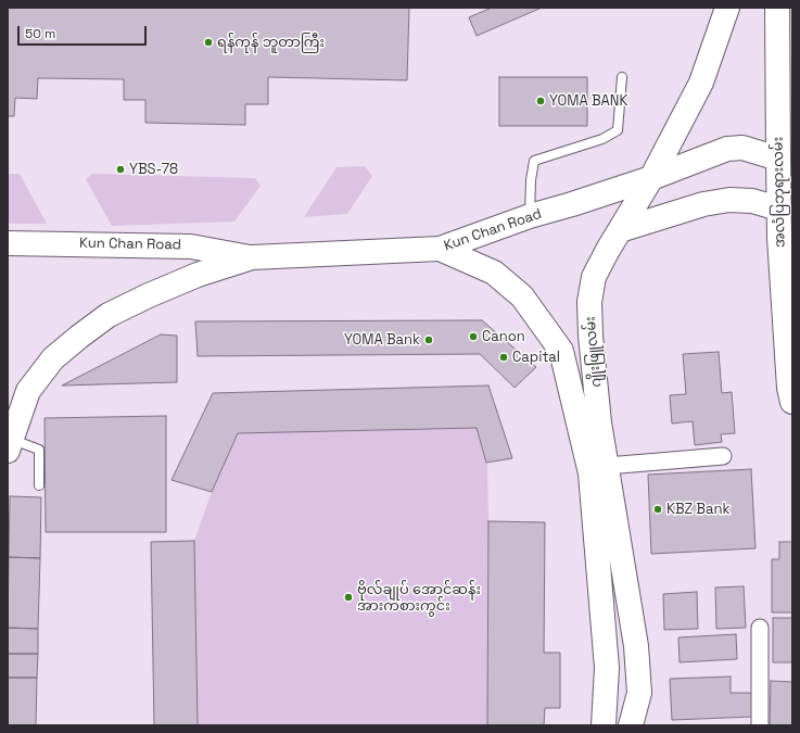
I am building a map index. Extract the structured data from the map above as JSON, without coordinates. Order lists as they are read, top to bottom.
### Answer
{
  "streets": {
    "main road": ["အလံပြဘုရားလမ်း", "Kun Chan Road", "ဂျိုးဖြူလမ်း"]
  },
  "crossings": [
    ["အလံပြဘုရားလမ်း", "Kun Chan Road"],
    ["Kun Chan Road", "ဂျိုးဖြူလမ်း"]
  ],
  "places": [
    "ရန်ကုန် ဘူတာကြီး",
    "YOMA BANK",
    "YBS-78",
    "Canon",
    "YOMA Bank",
    "Capital",
    "KBZ Bank",
    "ဗိုလ်ချုပ် အောင်ဆန်း အားကစားကွင်း"
  ],
  "scale_bar": "50 m"
}
